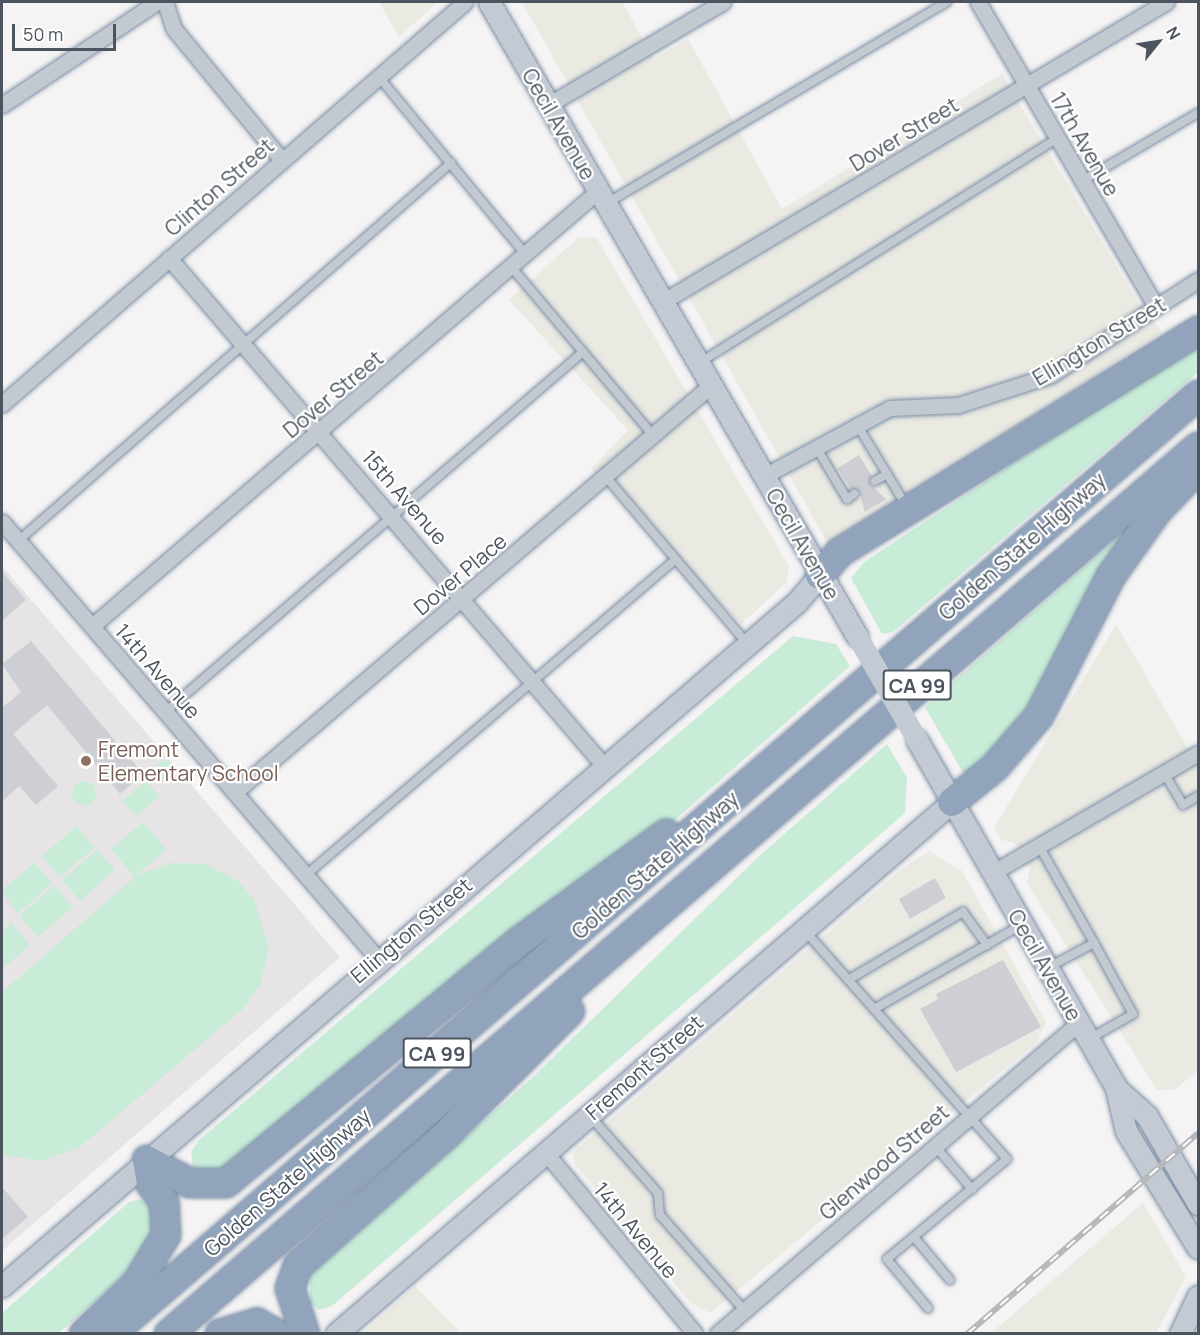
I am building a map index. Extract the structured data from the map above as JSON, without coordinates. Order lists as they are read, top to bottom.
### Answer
{
  "streets": {
    "highway": ["Golden State Highway", "CA 99"],
    "main road": ["Cecil Avenue", "Ellington Street", "Fremont Street"],
    "street": [
      "Dover Street",
      "17th Avenue",
      "Clinton Street",
      "15th Avenue",
      "Dover Place",
      "14th Avenue",
      "Glenwood Street"
    ]
  },
  "crossings": [
    ["Cecil Avenue", "Dover Street"],
    ["Cecil Avenue", "Ellington Street"],
    ["Cecil Avenue", "Dover Place"],
    ["Cecil Avenue", "Fremont Street"],
    ["Cecil Avenue", "Glenwood Street"],
    ["Dover Street", "17th Avenue"],
    ["Dover Street", "15th Avenue"],
    ["Dover Street", "14th Avenue"],
    ["17th Avenue", "Ellington Street"],
    ["Clinton Street", "15th Avenue"],
    ["Ellington Street", "15th Avenue"],
    ["Ellington Street", "14th Avenue"],
    ["15th Avenue", "Dover Place"],
    ["Dover Place", "14th Avenue"],
    ["14th Avenue", "Fremont Street"]
  ],
  "places": ["Fremont Elementary School"],
  "scale_bar": "50 m",
  "north": "top right"
}
